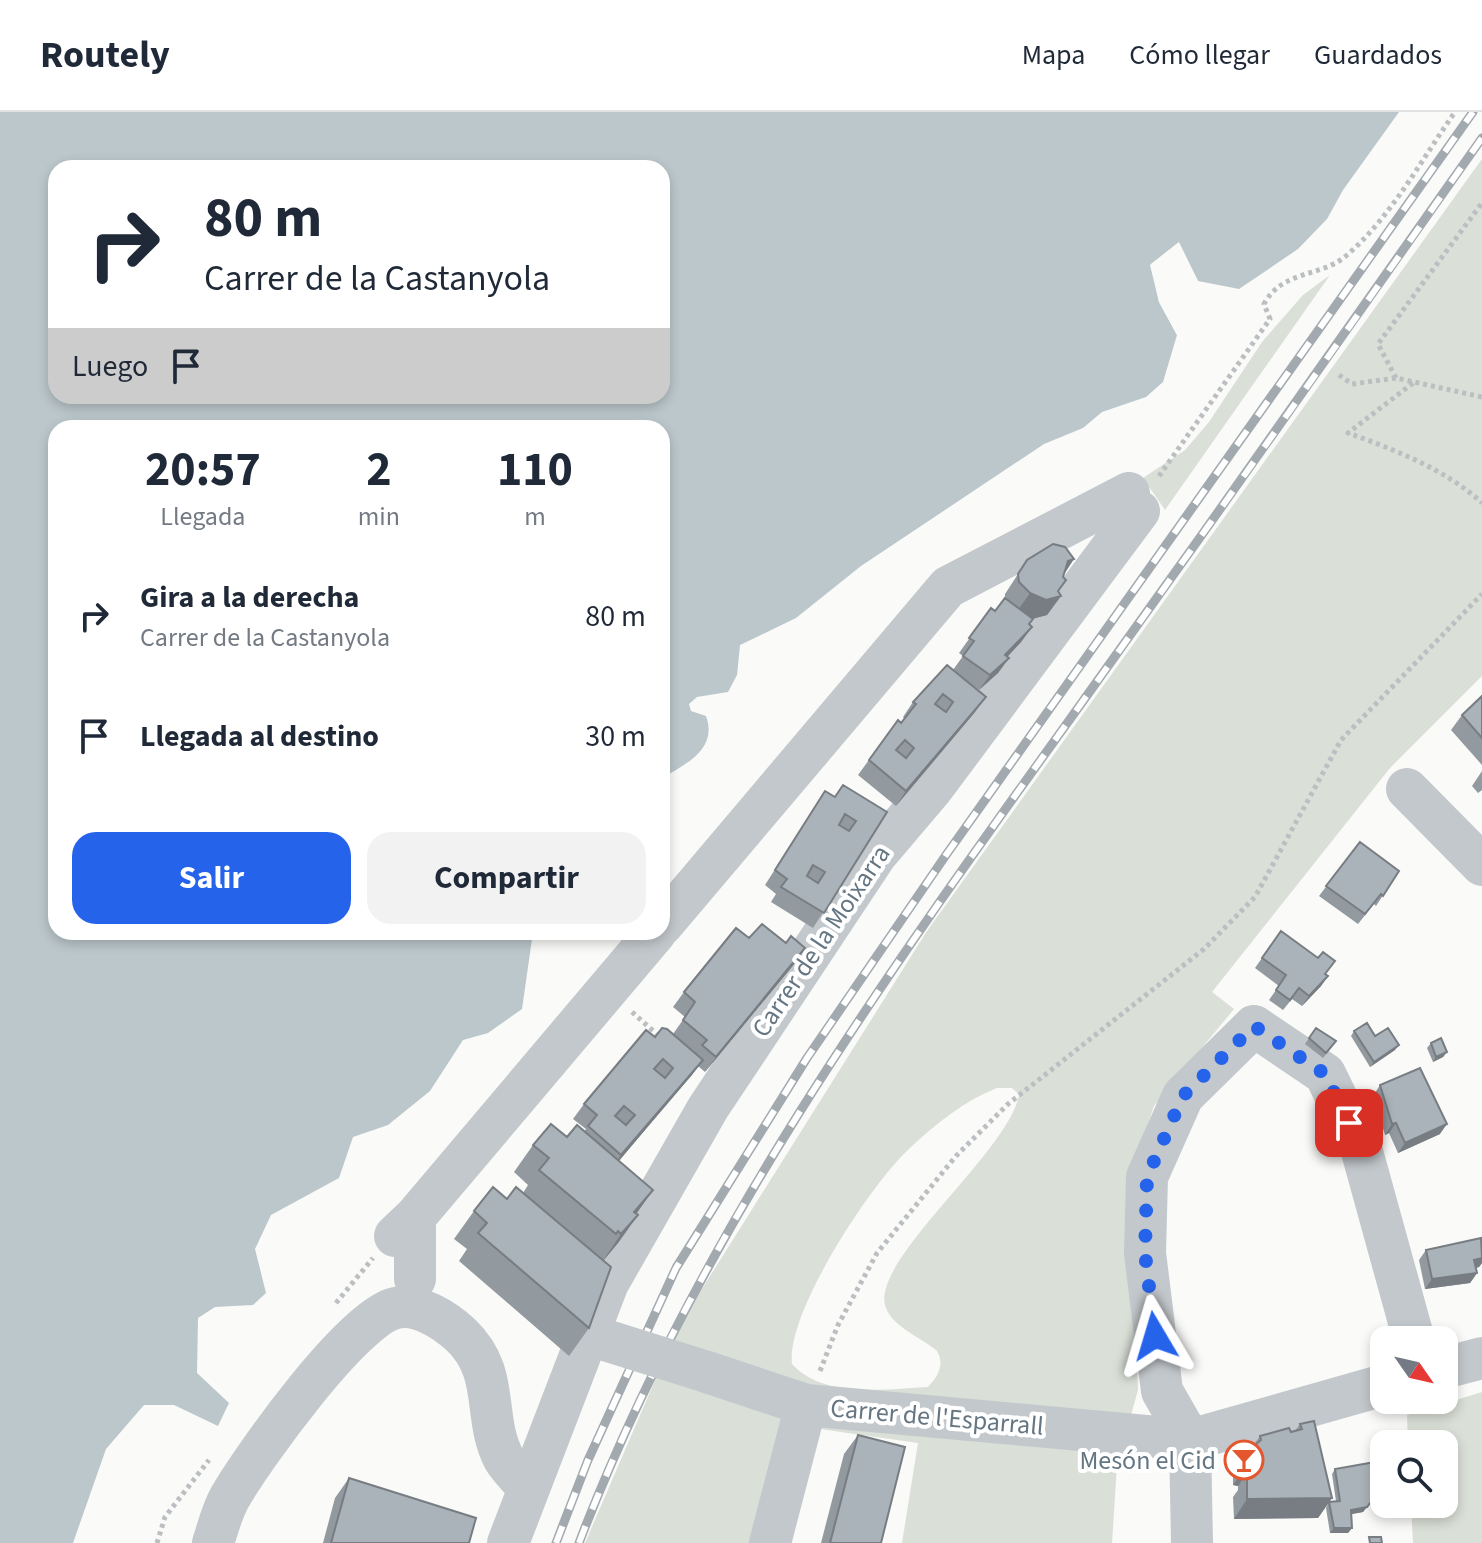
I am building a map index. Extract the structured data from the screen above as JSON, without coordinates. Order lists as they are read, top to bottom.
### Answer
{
  "streets": {
    "street": ["Carrer de la Moixarra", "Carrer de l'Esparrall"]
  },
  "crossings": [
    ["Carrer de la Moixarra", "Carrer de l'Esparrall"]
  ],
  "places": {
    "bar": ["Mesón el Cid"]
  },
  "north": "bottom right",
  "page": {
    "header": "Routely",
    "nav": ["Mapa", "Cómo llegar", "Guardados"],
    "turn": ["80 m", "Carrer de la Castanyola"],
    "then": "Luego",
    "eta": [
      "20:57",
      "Llegada",
      "2",
      "min",
      "110",
      "m"
    ],
    "list": [
      {
        "name": "Gira a la derecha",
        "note": "Carrer de la Castanyola",
        "value": "80 m"
      },
      {
        "name": "Llegada al destino",
        "value": "30 m"
      }
    ],
    "buttons": ["Salir", "Compartir"]
  }
}
